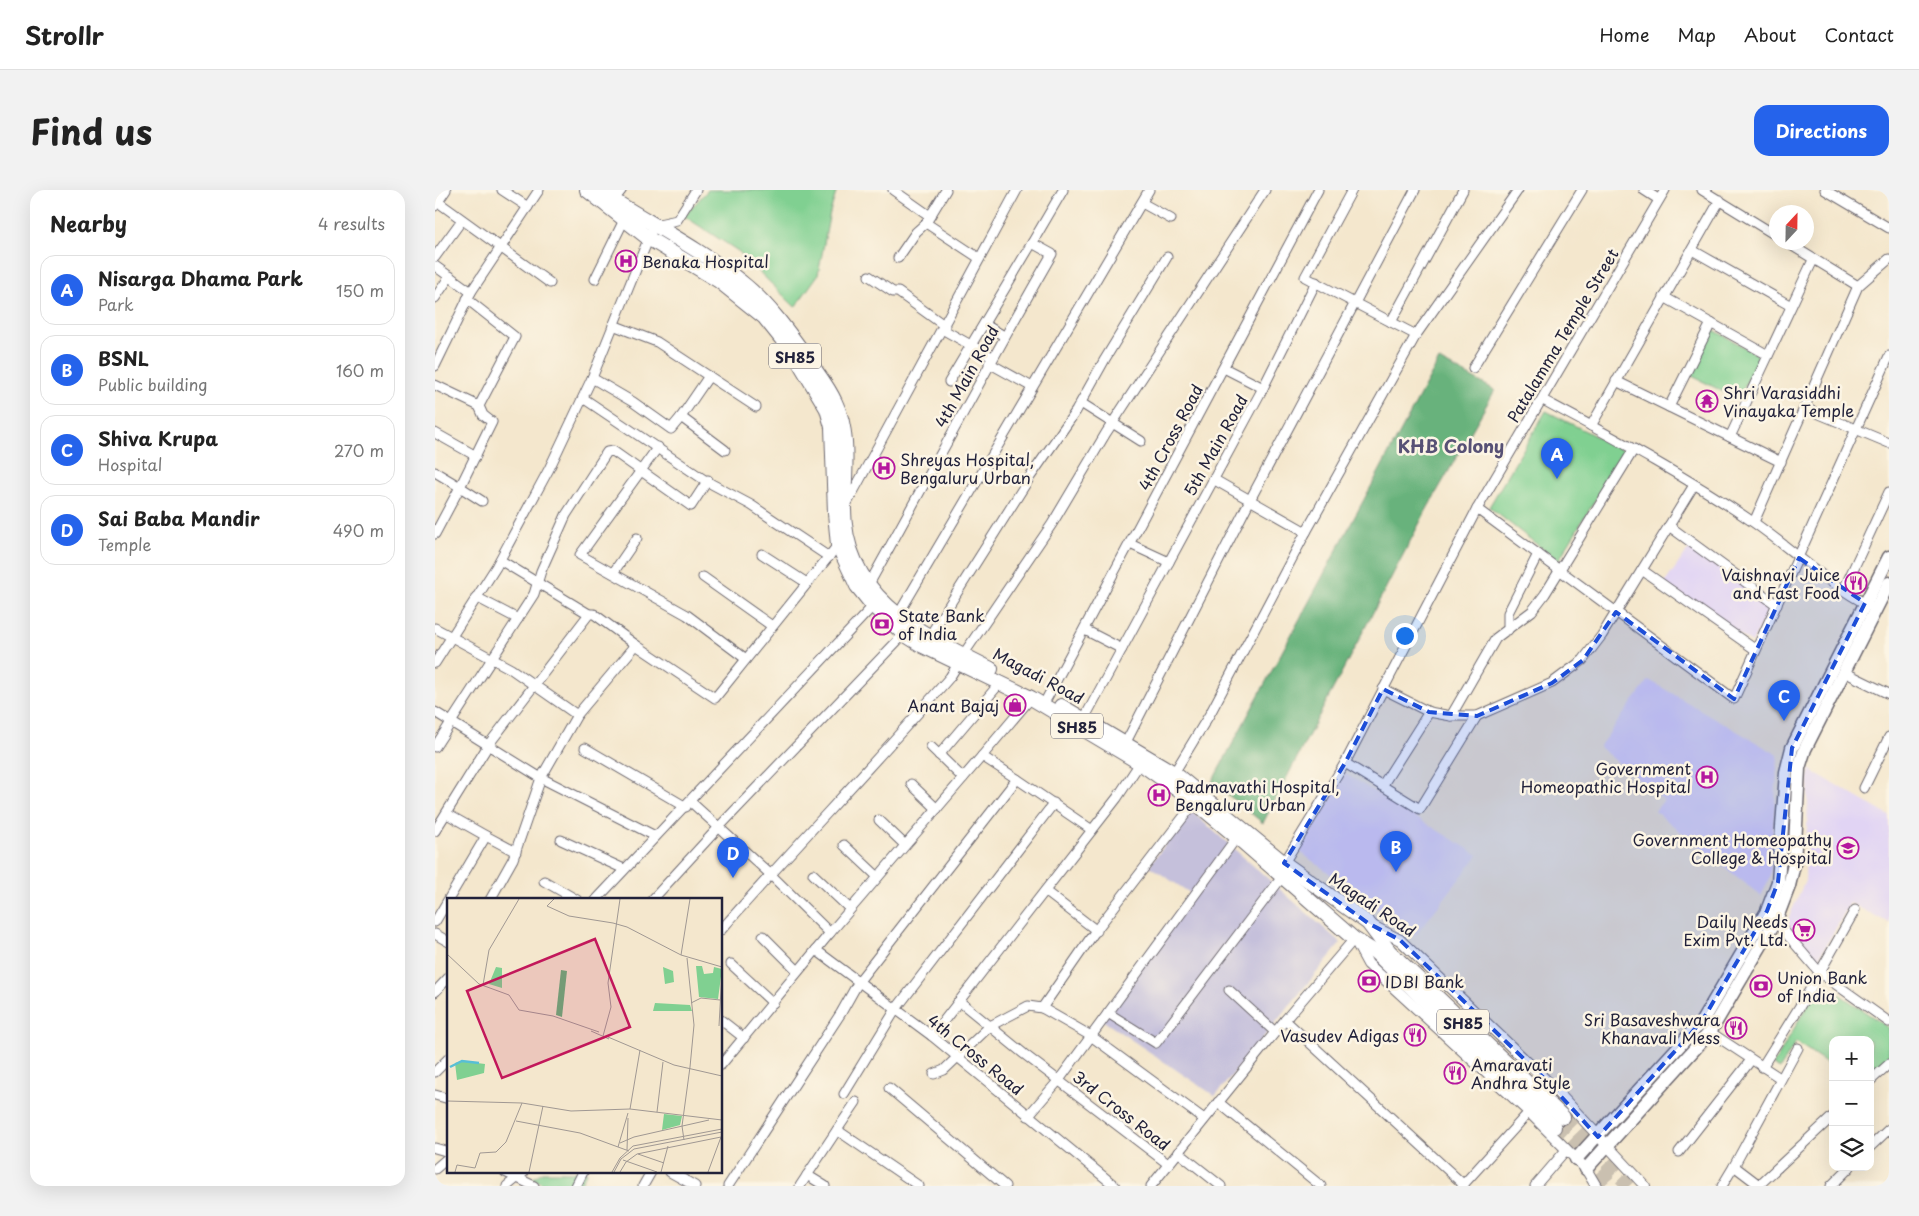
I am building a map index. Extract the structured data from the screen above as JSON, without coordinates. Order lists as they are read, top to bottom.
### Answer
{
  "streets": {
    "main road": ["SH85", "Magadi Road"],
    "street": [
      "Patalamma Temple Street",
      "4th Main Road",
      "4th Cross Road",
      "5th Main Road",
      "3rd Cross Road"
    ]
  },
  "crossings": [
    ["Patalamma Temple Street", "Magadi Road"],
    ["SH85", "Magadi Road"],
    ["4th Main Road", "Magadi Road"],
    ["4th Cross Road", "Magadi Road"],
    ["5th Main Road", "Magadi Road"]
  ],
  "districts": ["KHB Colony"],
  "places": {
    "hospital": [
      "Benaka Hospital",
      "Shreyas Hospital, Bengaluru Urban",
      "Government Homeopathic Hospital",
      "Padmavathi Hospital, Bengaluru Urban"
    ],
    "temple": ["Shri Varasiddhi Vinayaka Temple"],
    "restaurant": [
      "Vaishnavi Juice and Fast Food",
      "Sri Basaveshwara Khanavali Mess",
      "Vasudev Adigas",
      "Amaravati Andhra Style"
    ],
    "bank": ["State Bank of India", "IDBI Bank", "Union Bank of India"],
    "shop": ["Anant Bajaj"],
    "school or university": ["Government Homeopathy College & Hospital"],
    "supermarket": ["Daily Needs Exim Pvt. Ltd."]
  },
  "north": "top",
  "page": {
    "header": "Strollr",
    "nav": [
      "Home",
      "Map",
      "About",
      "Contact"
    ],
    "title": "Find us",
    "buttons": "Directions",
    "heading": ["Nearby", "4 results"],
    "list": [
      {
        "mark": "A",
        "name": "Nisarga Dhama Park",
        "note": "Park",
        "value": "150 m"
      },
      {
        "mark": "B",
        "name": "BSNL",
        "note": "Public building",
        "value": "160 m"
      },
      {
        "mark": "C",
        "name": "Shiva Krupa",
        "note": "Hospital",
        "value": "270 m"
      },
      {
        "mark": "D",
        "name": "Sai Baba Mandir",
        "note": "Temple",
        "value": "490 m"
      }
    ],
    "pins": [
      "A",
      "C",
      "B",
      "D"
    ],
    "map_buttons": ["+", "−"]
  }
}
